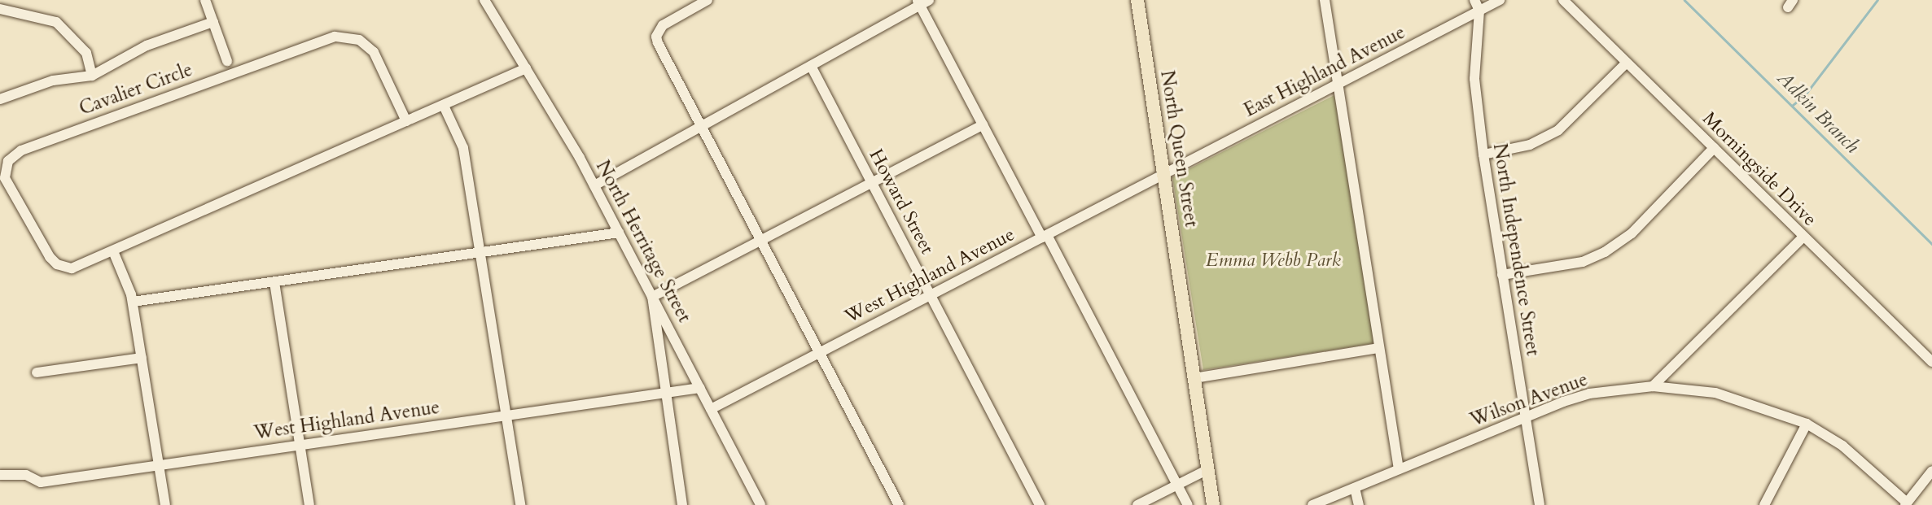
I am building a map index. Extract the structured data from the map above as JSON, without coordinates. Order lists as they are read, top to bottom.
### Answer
{
  "streets": {
    "main road": ["North Queen Street"],
    "street": [
      "East Highland Avenue",
      "Cavalier Circle",
      "Morningside Drive",
      "Howard Street",
      "North Herritage Street",
      "North Independence Street",
      "West Highland Avenue",
      "Wilson Avenue"
    ]
  },
  "crossings": [
    ["East Highland Avenue", "North Queen Street"],
    ["East Highland Avenue", "North Independence Street"],
    ["East Highland Avenue", "West Highland Avenue"],
    ["North Queen Street", "West Highland Avenue"],
    ["Howard Street", "West Highland Avenue"],
    ["North Herritage Street", "West Highland Avenue"],
    ["North Independence Street", "Wilson Avenue"]
  ],
  "water": ["Adkin Branch"],
  "parks": ["Emma Webb Park"]
}
